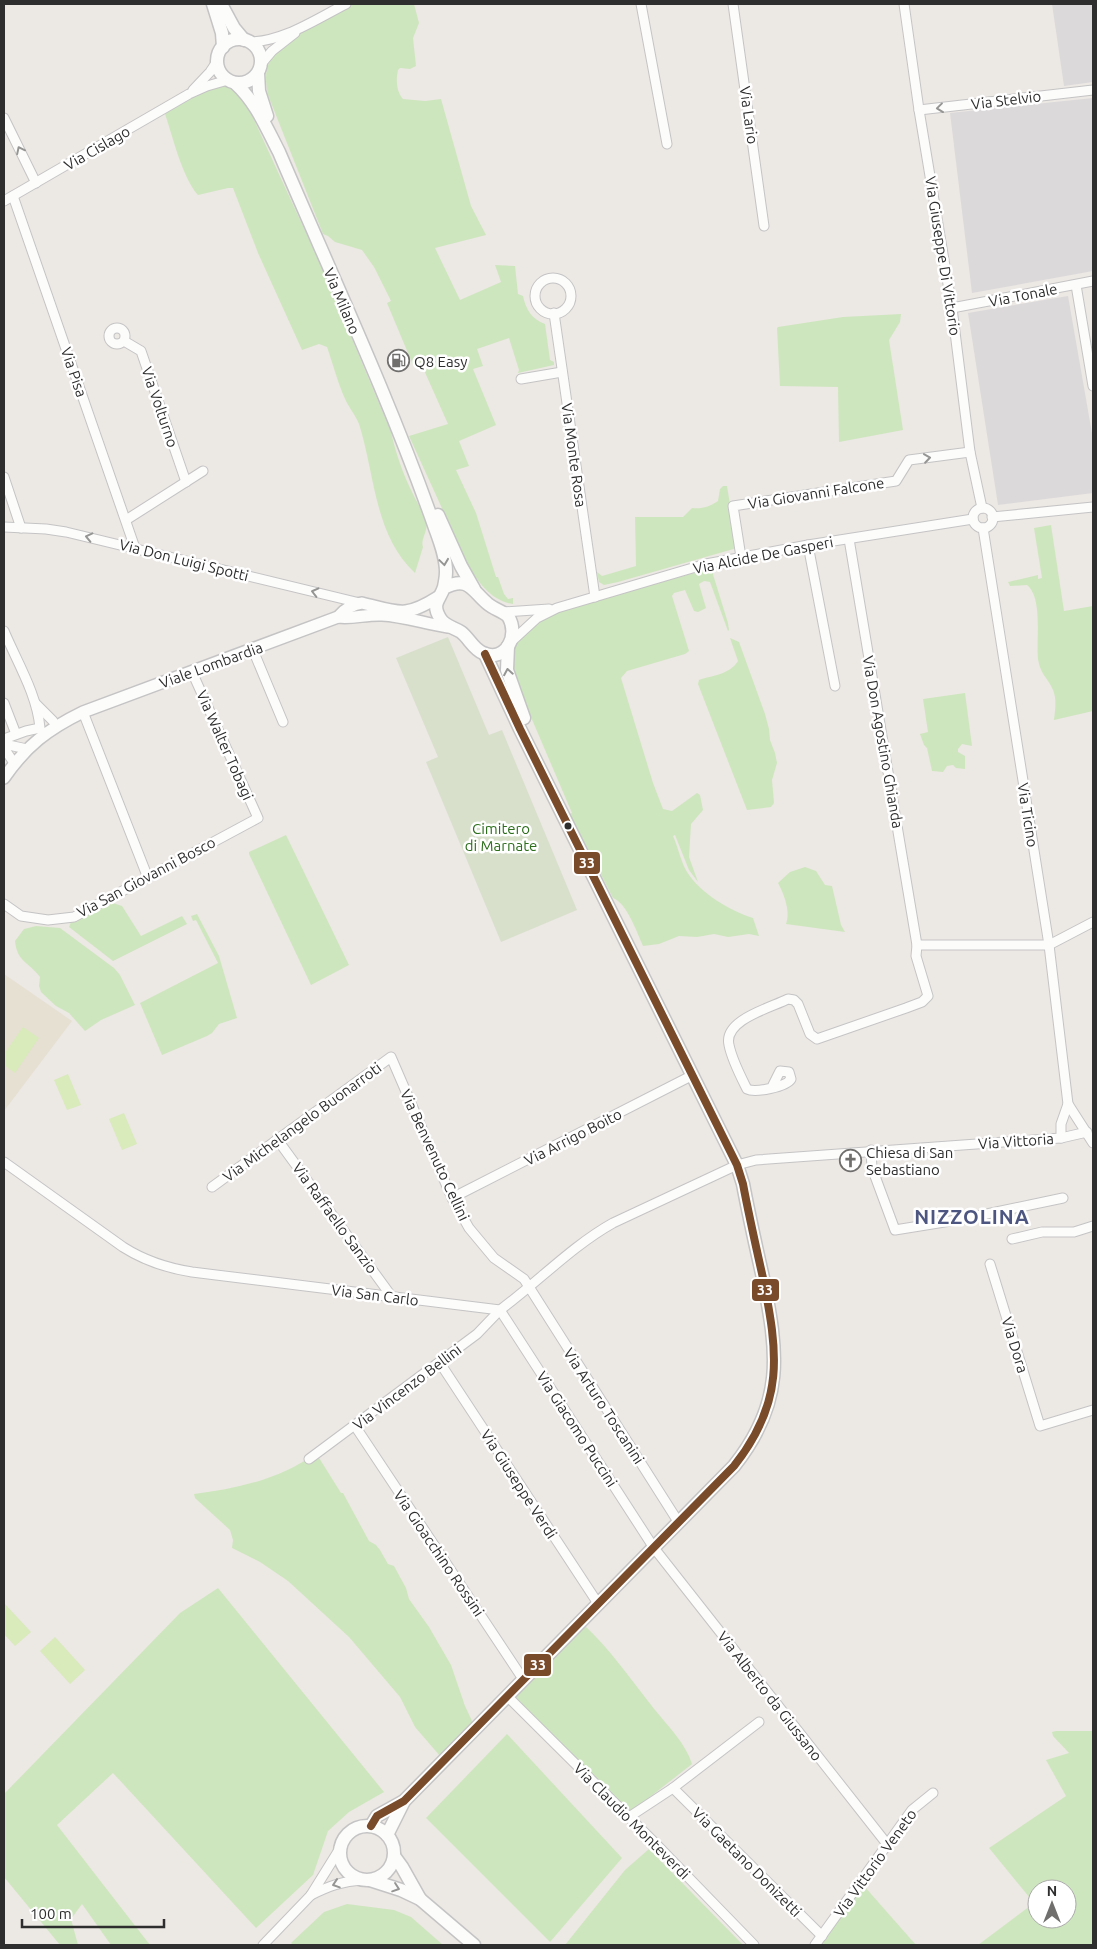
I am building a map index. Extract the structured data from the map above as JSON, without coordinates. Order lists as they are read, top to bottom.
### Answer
{
  "streets": {
    "main road": ["Via Milano"],
    "street": [
      "Via Stelvio",
      "Via Lario",
      "Via Cislago",
      "Via Giuseppe Di Vittorio",
      "Via Tonale",
      "Via Pisa",
      "Via Volturno",
      "Via Monte Rosa",
      "Via Giovanni Falcone",
      "Via Alcide De Gasperi",
      "Via Don Luigi Spotti",
      "Viale Lombardia",
      "Via Don Agostino Ghianda",
      "Via Walter Tobagi",
      "Via Ticino",
      "Via San Giovanni Bosco",
      "Via Michelangelo Buonarroti",
      "Via Arrigo Boito",
      "Via Vittoria",
      "Via Benvenuto Cellini",
      "Via Raffaello Sanzio",
      "Via San Carlo",
      "Via Dora",
      "Via Vincenzo Bellini",
      "Via Arturo Toscanini",
      "Via Giacomo Puccini",
      "Via Giuseppe Verdi",
      "Via Gioacchino Rossini",
      "Via Alberto da Giussano",
      "Via Claudio Monteverdi",
      "Via Gaetano Donizetti",
      "Via Vittorio Veneto"
    ]
  },
  "crossings": [
    ["Via Stelvio", "Via Giuseppe Di Vittorio"],
    ["Via Cislago", "Via Milano"],
    ["Via Cislago", "Via Pisa"],
    ["Via Giuseppe Di Vittorio", "Via Tonale"],
    ["Via Giuseppe Di Vittorio", "Via Giovanni Falcone"],
    ["Via Giuseppe Di Vittorio", "Via Alcide De Gasperi"],
    ["Via Giuseppe Di Vittorio", "Via Ticino"],
    ["Via Milano", "Via Alcide De Gasperi"],
    ["Via Milano", "Via Don Luigi Spotti"],
    ["Via Pisa", "Via Don Luigi Spotti"],
    ["Via Monte Rosa", "Via Alcide De Gasperi"],
    ["Via Giovanni Falcone", "Via Alcide De Gasperi"],
    ["Via Alcide De Gasperi", "Via Don Agostino Ghianda"],
    ["Via Alcide De Gasperi", "Via Ticino"],
    ["Viale Lombardia", "Via Walter Tobagi"],
    ["Via Walter Tobagi", "Via San Giovanni Bosco"],
    ["Via Michelangelo Buonarroti", "Via Benvenuto Cellini"],
    ["Via Michelangelo Buonarroti", "Via Raffaello Sanzio"],
    ["Via Arrigo Boito", "Via Benvenuto Cellini"],
    ["Via Benvenuto Cellini", "Via Arturo Toscanini"],
    ["Via Raffaello Sanzio", "Via San Carlo"],
    ["Via San Carlo", "Via Vincenzo Bellini"],
    ["Via San Carlo", "Via Giacomo Puccini"],
    ["Via Vincenzo Bellini", "Via Giacomo Puccini"],
    ["Via Vincenzo Bellini", "Via Giuseppe Verdi"],
    ["Via Vincenzo Bellini", "Via Gioacchino Rossini"],
    ["Via Giacomo Puccini", "Via Alberto da Giussano"],
    ["Via Alberto da Giussano", "Via Vittorio Veneto"],
    ["Via Gaetano Donizetti", "Via Vittorio Veneto"]
  ],
  "one_way": ["Via Stelvio", "Via Giovanni Falcone", "Via Don Luigi Spotti"],
  "districts": ["NIZZOLINA"],
  "parks": ["Cimitero di Marnate"],
  "places": {
    "fuel station": ["Q8 Easy"],
    "church": ["Chiesa di San Sebastiano"]
  },
  "lines": ["transit line 33"],
  "scale_bar": "100 m",
  "north": "top"
}
